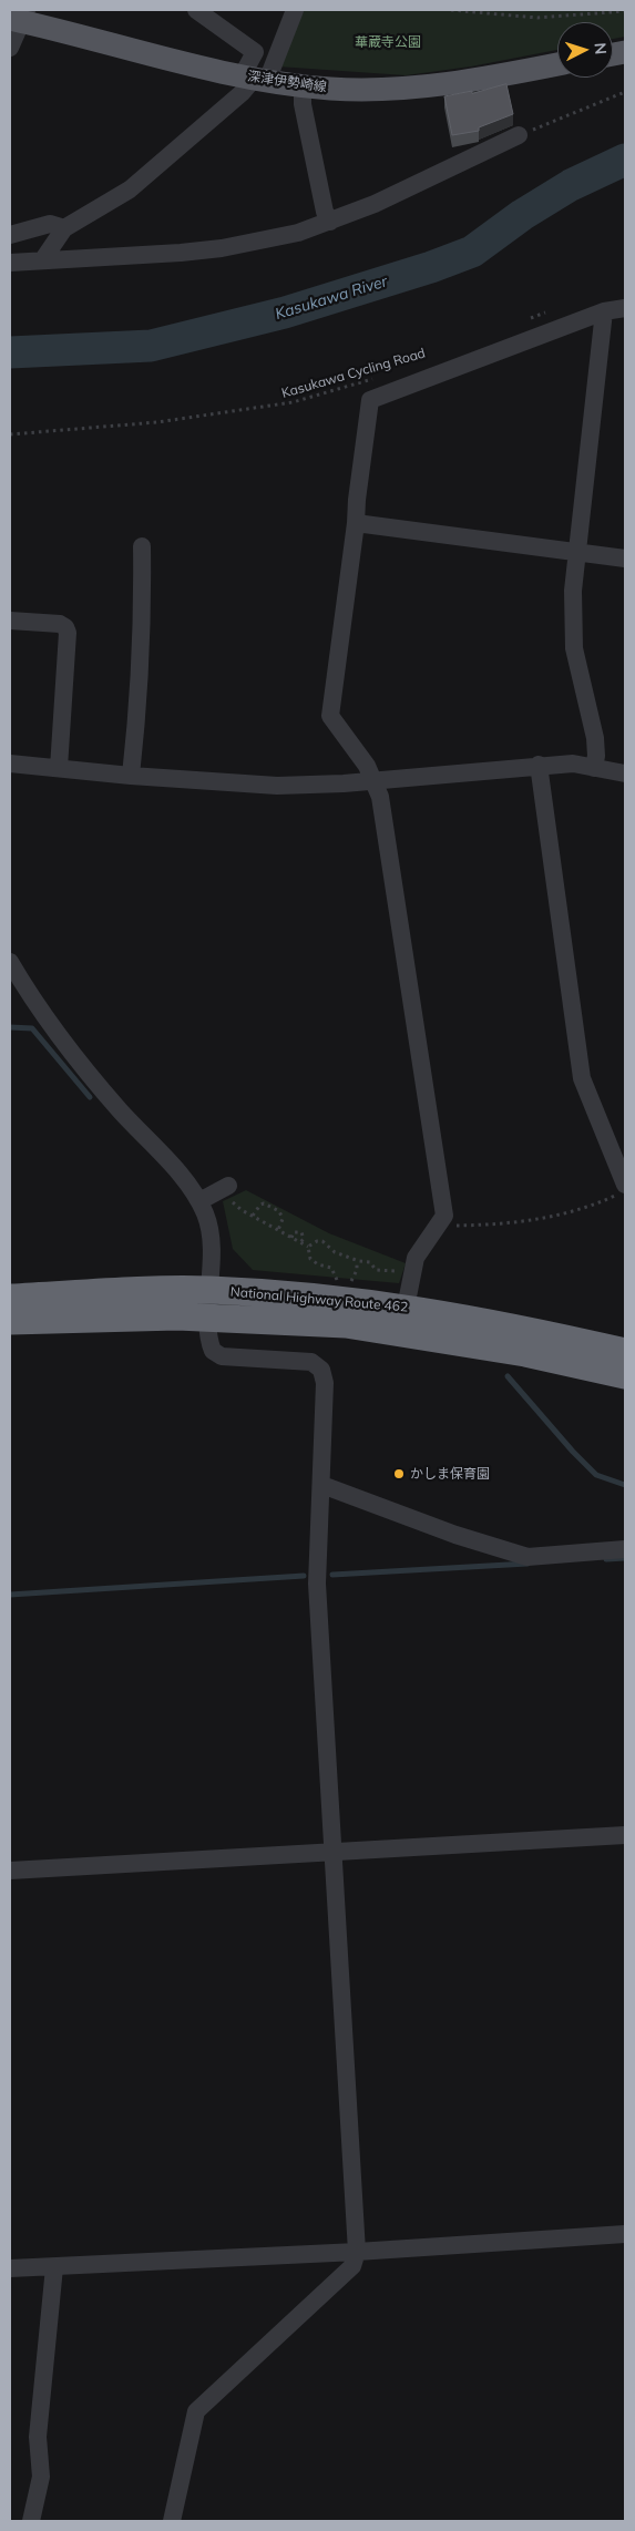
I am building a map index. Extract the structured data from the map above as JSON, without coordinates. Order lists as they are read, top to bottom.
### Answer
{
  "streets": {
    "highway": ["National Highway Route 462"],
    "main road": ["深津伊勢崎線"],
    "path": ["Kasukawa Cycling Road"]
  },
  "water": ["Kasukawa River"],
  "parks": ["華蔵寺公園"],
  "places": ["かしま保育園"],
  "north": "right"
}
